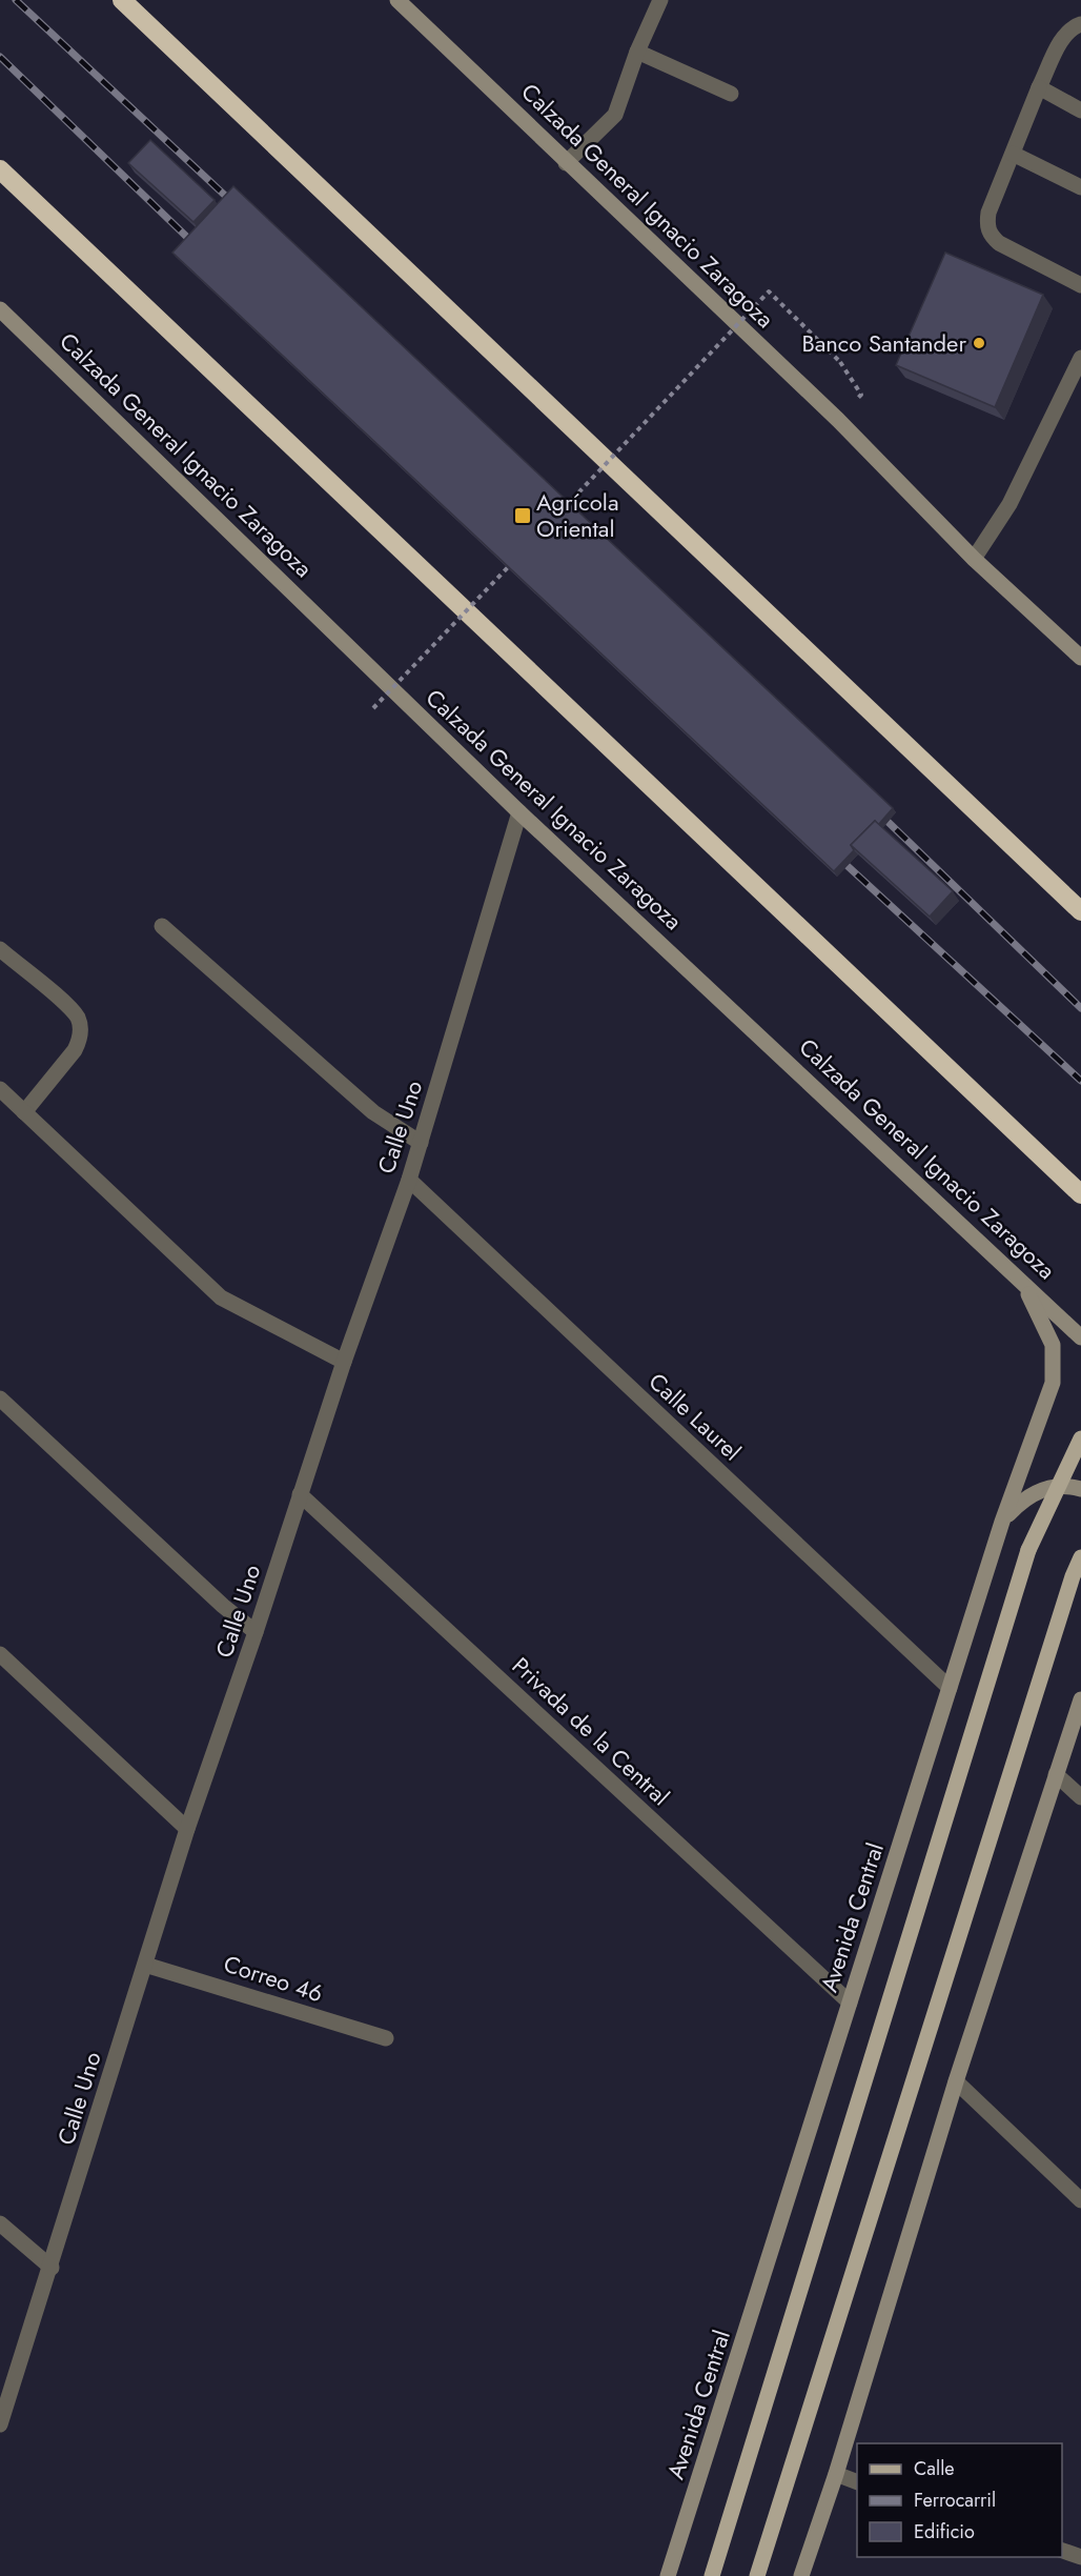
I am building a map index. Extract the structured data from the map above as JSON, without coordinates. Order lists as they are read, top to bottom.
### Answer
{
  "streets": {
    "main road": ["Calzada General Ignacio Zaragoza", "Avenida Central"],
    "street": [
      "Calle Uno",
      "Calle Laurel",
      "Privada de la Central",
      "Correo 46"
    ]
  },
  "crossings": [
    ["Calzada General Ignacio Zaragoza", "Calle Uno"],
    ["Calzada General Ignacio Zaragoza", "Avenida Central"],
    ["Calle Uno", "Calle Laurel"],
    ["Calle Uno", "Privada de la Central"],
    ["Calle Uno", "Correo 46"],
    ["Calle Laurel", "Avenida Central"],
    ["Privada de la Central", "Avenida Central"]
  ],
  "places": {
    "other": ["Banco Santander"],
    "transit": ["Agrícola Oriental"]
  },
  "legend": ["Calle", "Ferrocarril", "Edificio"]
}
